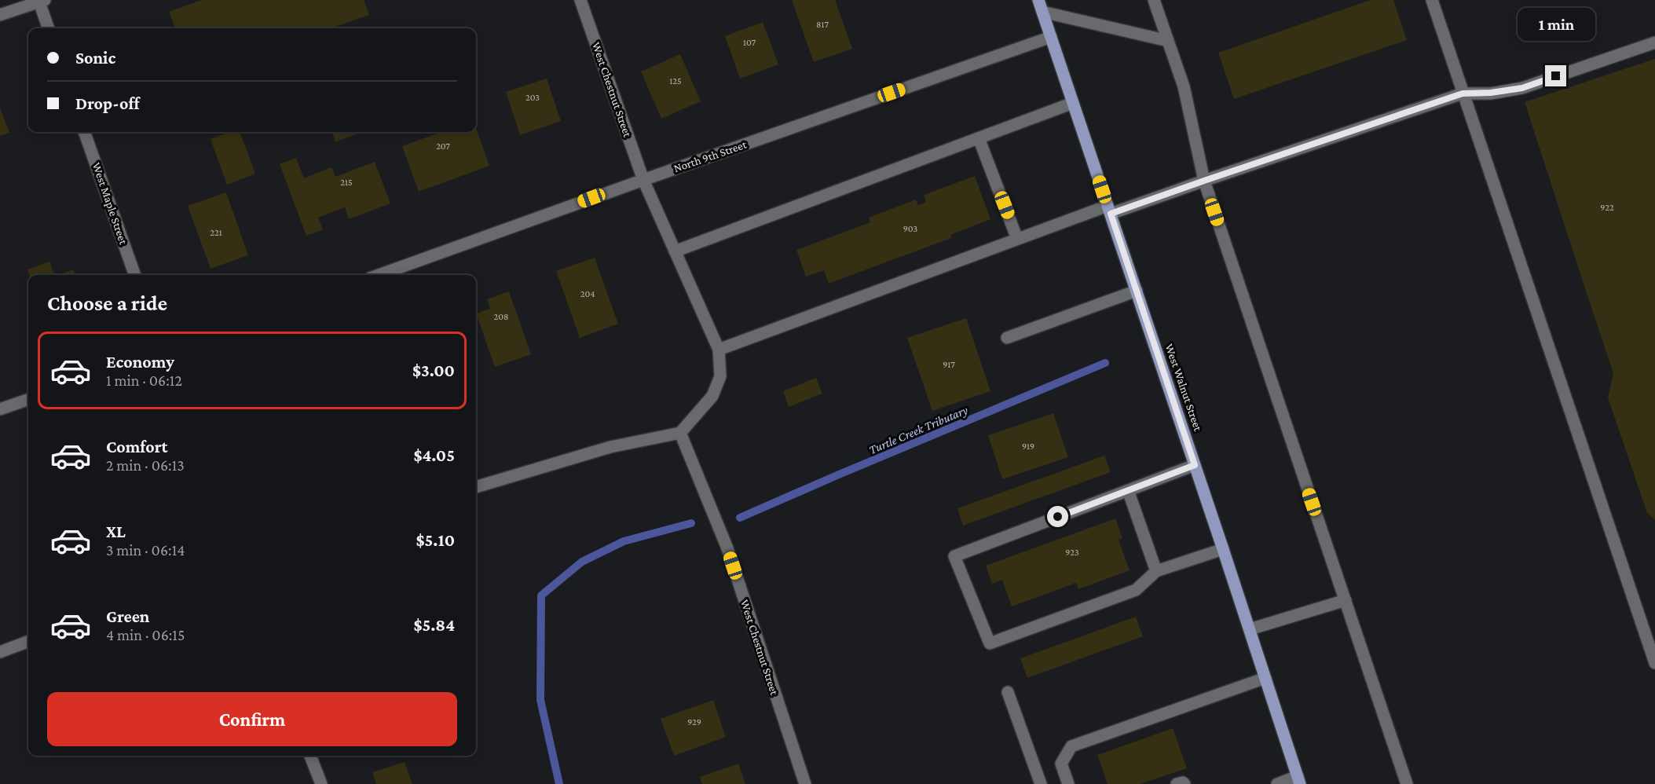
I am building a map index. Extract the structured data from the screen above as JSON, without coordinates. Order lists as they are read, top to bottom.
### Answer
{
  "streets": {
    "main road": ["West Walnut Street"],
    "street": ["West Chestnut Street", "North 9th Street", "West Maple Street"]
  },
  "crossings": [
    ["West Chestnut Street", "North 9th Street"],
    ["North 9th Street", "West Walnut Street"]
  ],
  "water": ["Turtle Creek Tributary"],
  "house_numbers": [
    "817",
    "107",
    "125",
    "203",
    "207",
    "215",
    "922",
    "903",
    "221",
    "204",
    "208",
    "917",
    "919",
    "923",
    "929"
  ],
  "page": {
    "bubble": "1 min",
    "banner": ["Sonic", "Drop-off"],
    "heading": "Choose a ride",
    "list": [
      {
        "name": "Economy",
        "note": "1 min · 06:12",
        "value": "$3.00"
      },
      {
        "name": "Comfort",
        "note": "2 min · 06:13",
        "value": "$4.05"
      },
      {
        "name": "XL",
        "note": "3 min · 06:14",
        "value": "$5.10"
      },
      {
        "name": "Green",
        "note": "4 min · 06:15",
        "value": "$5.84"
      }
    ],
    "buttons": "Confirm"
  }
}
